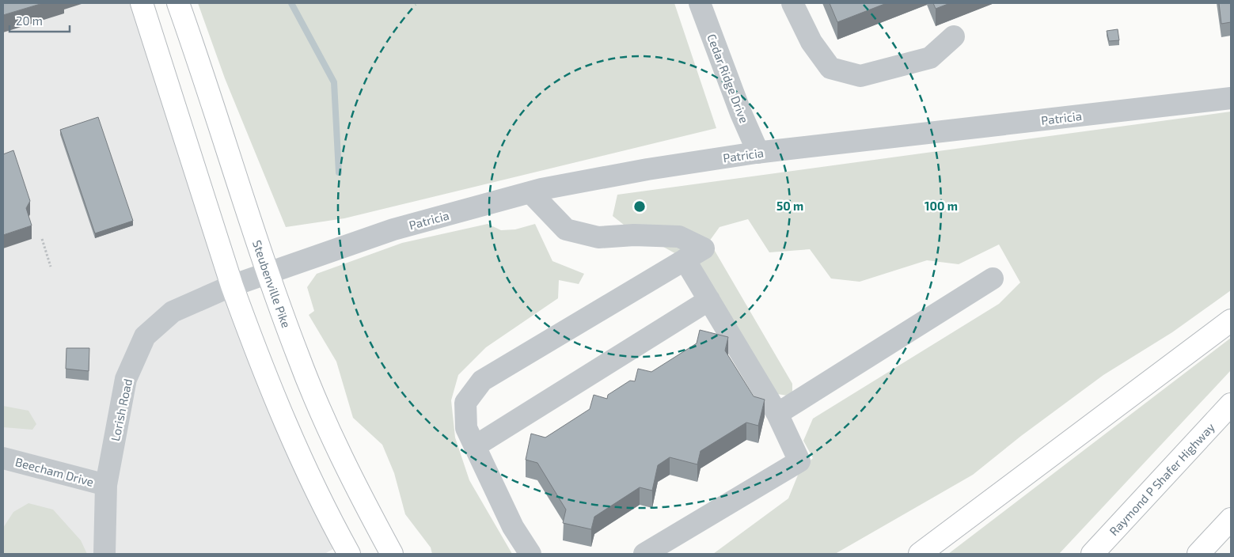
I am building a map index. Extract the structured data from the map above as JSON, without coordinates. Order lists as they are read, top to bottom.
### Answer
{
  "streets": {
    "main road": ["Steubenville Pike", "Raymond P Shafer Highway"],
    "street": [
      "Cedar Ridge Drive",
      "Patricia",
      "Lorish Road",
      "Beecham Drive"
    ]
  },
  "crossings": [
    ["Cedar Ridge Drive", "Patricia"],
    ["Patricia", "Steubenville Pike"],
    ["Patricia", "Lorish Road"],
    ["Steubenville Pike", "Lorish Road"],
    ["Lorish Road", "Beecham Drive"]
  ],
  "scale_bar": "20 m",
  "rings": ["50 m", "100 m"]
}
